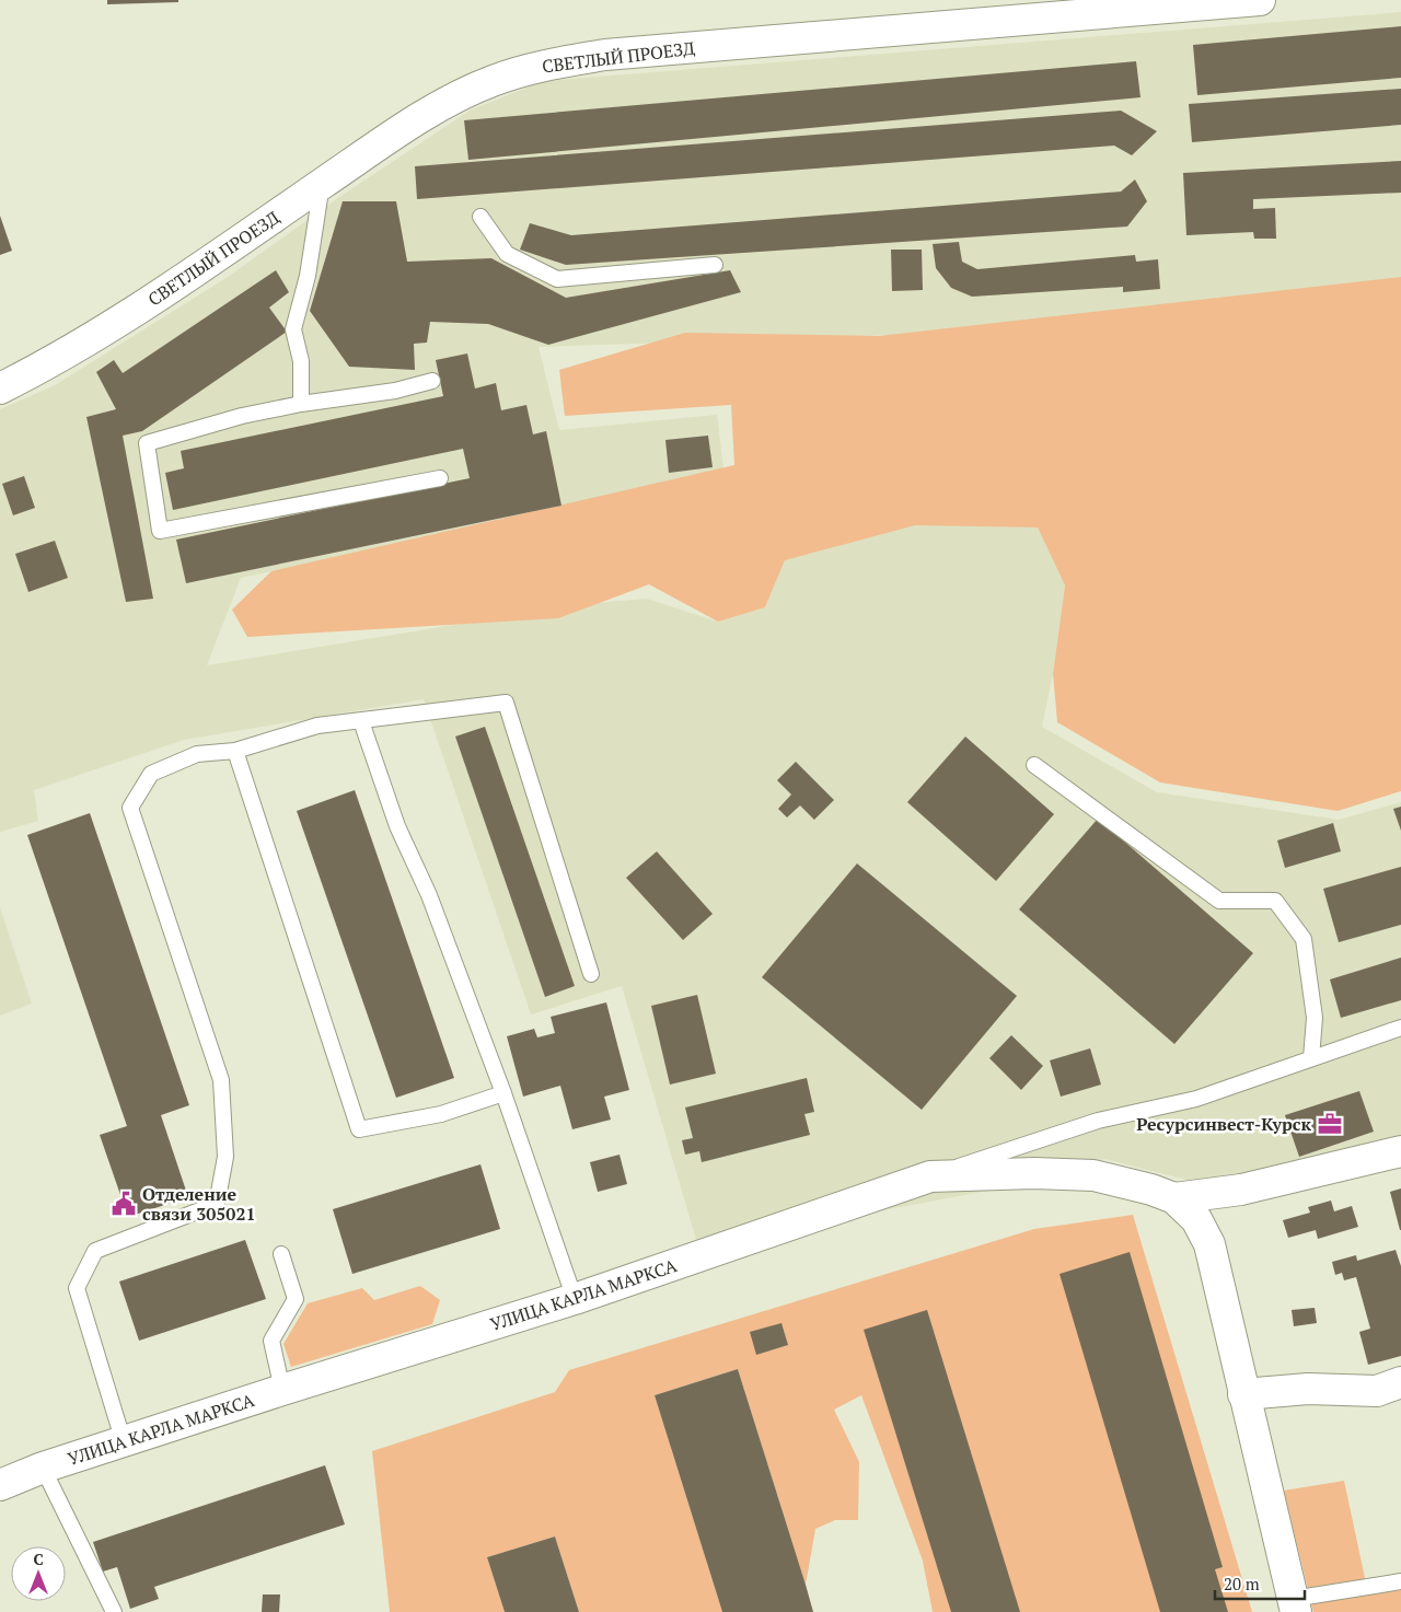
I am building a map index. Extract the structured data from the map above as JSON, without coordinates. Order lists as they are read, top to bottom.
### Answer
{
  "streets": {
    "street": ["СВЕТЛЫЙ ПРОЕЗД", "УЛИЦА КАРЛА МАРКСА"]
  },
  "places": {
    "office": ["Ресурсинвест-Курск"],
    "public building": ["Отделение связи 305021"]
  },
  "scale_bar": "20 m",
  "north": "top"
}
